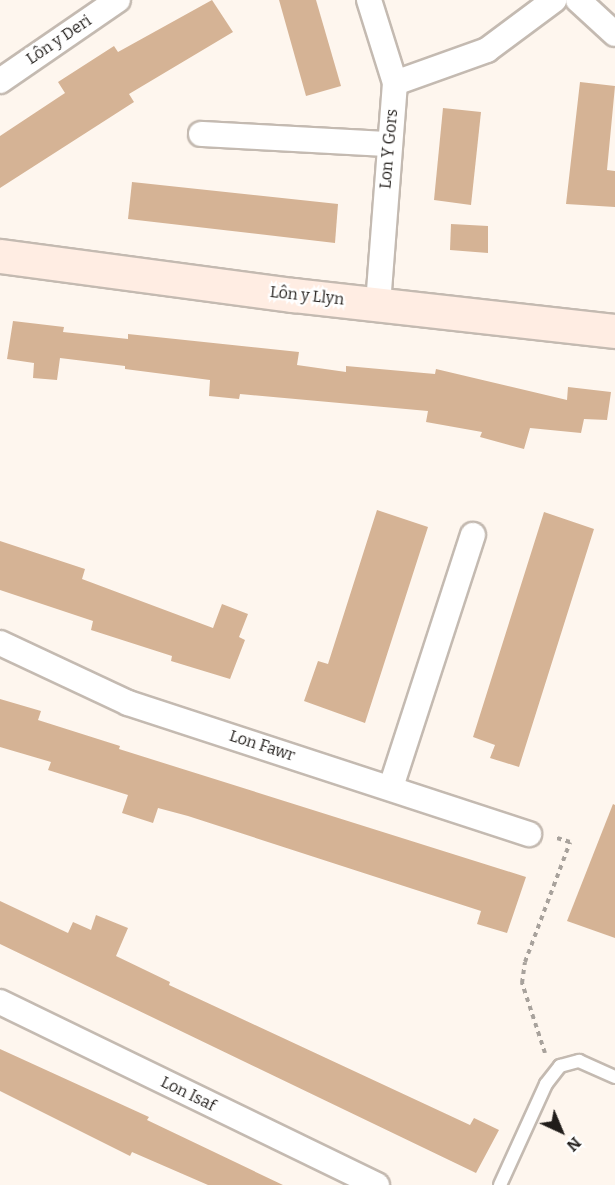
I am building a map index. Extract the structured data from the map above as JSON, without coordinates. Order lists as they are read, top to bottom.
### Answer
{
  "streets": {
    "street": [
      "Lôn y Deri",
      "Lon Y Gors",
      "Lôn y Llyn",
      "Lon Fawr",
      "Lon Isaf"
    ]
  },
  "crossings": [
    ["Lon Y Gors", "Lôn y Llyn"]
  ],
  "north": "bottom right"
}
